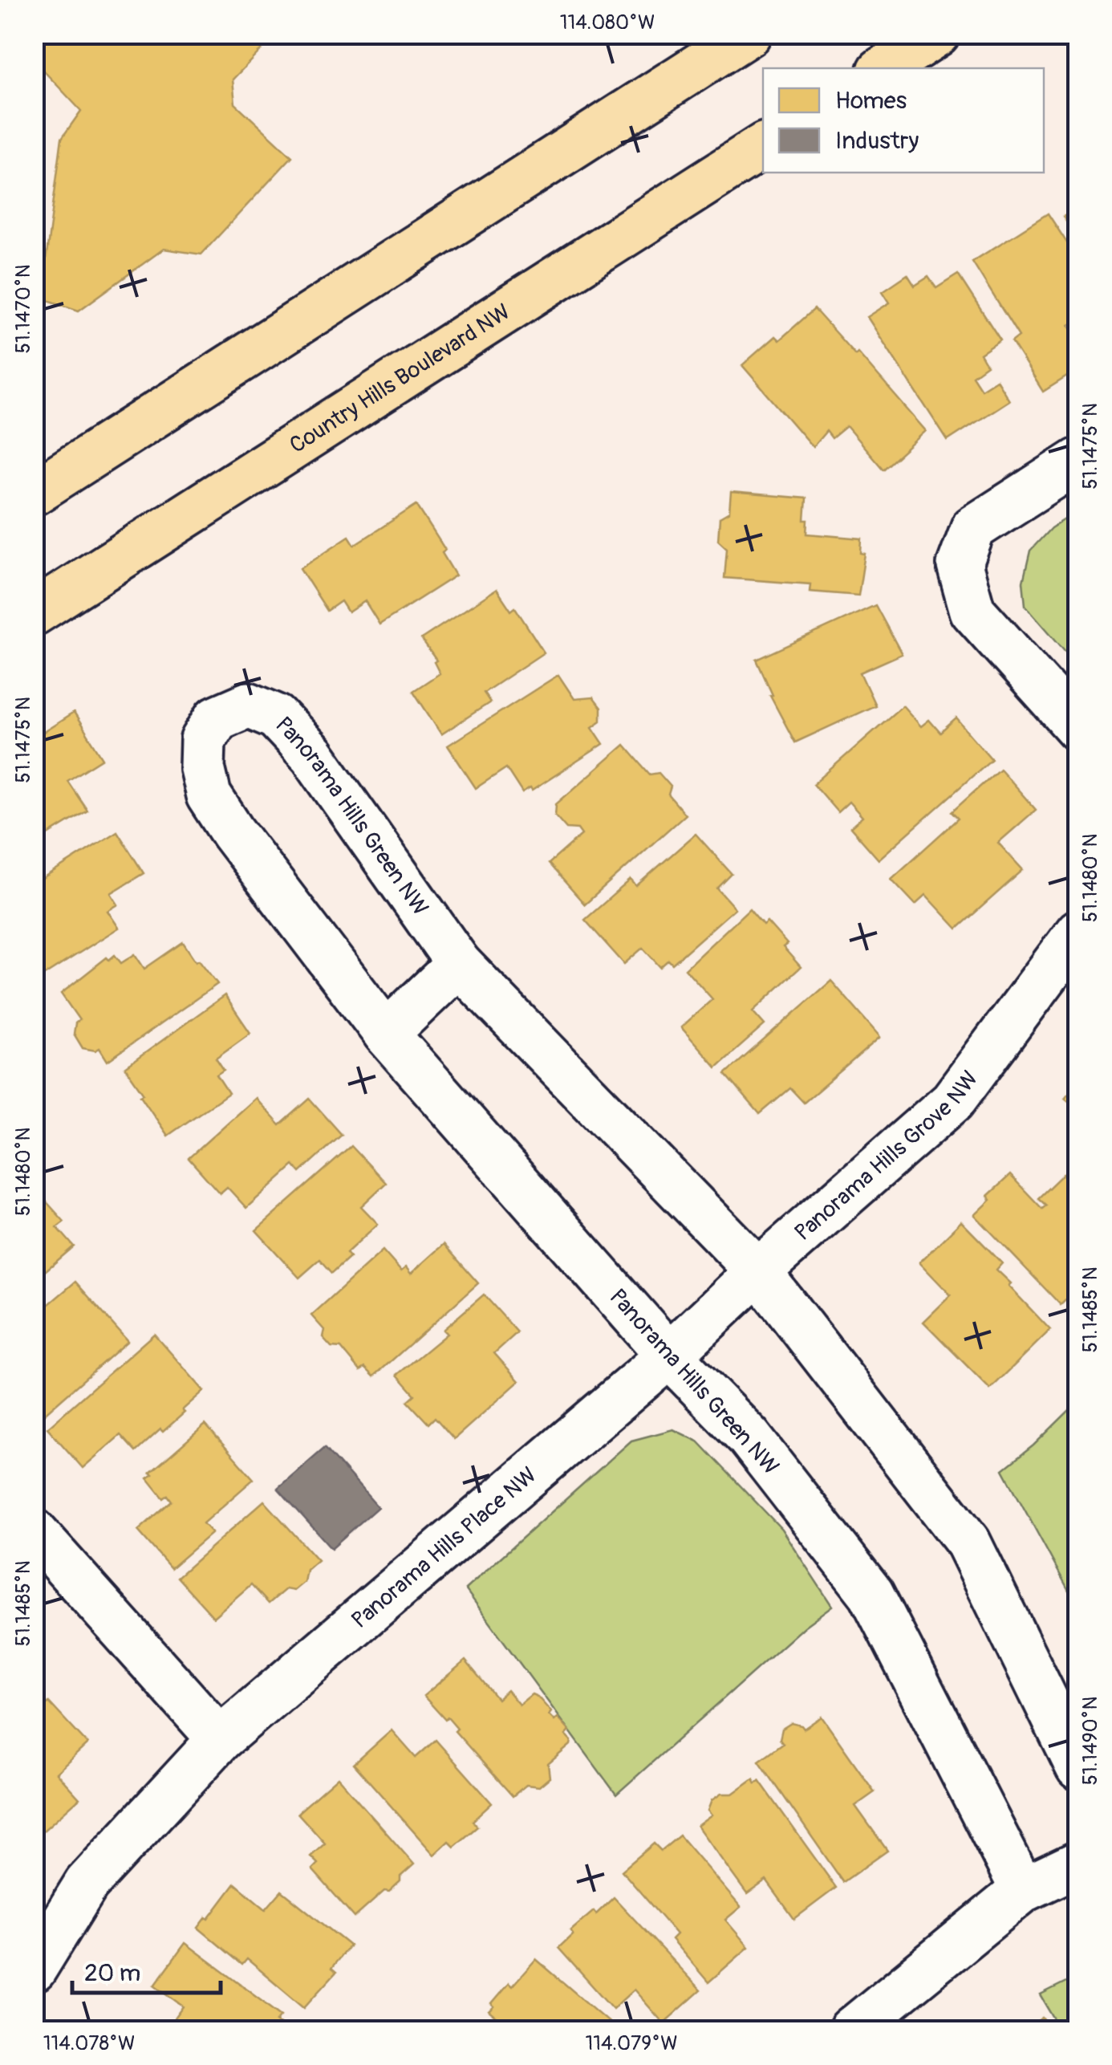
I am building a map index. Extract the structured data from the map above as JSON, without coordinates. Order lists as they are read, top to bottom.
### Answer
{
  "streets": {
    "main road": ["Country Hills Boulevard NW"],
    "street": ["Panorama Hills Green NW", "Panorama Hills Grove NW", "Panorama Hills Place NW"]
  },
  "crossings": [
    ["Panorama Hills Green NW", "Panorama Hills Grove NW"],
    ["Panorama Hills Green NW", "Panorama Hills Place NW"],
    ["Panorama Hills Grove NW", "Panorama Hills Place NW"]
  ],
  "legend": ["Homes", "Industry"],
  "scale_bar": "20 m",
  "coordinates": [
    "114.080°W",
    "51.1470°N",
    "51.1475°N",
    "51.1480°N",
    "51.1485°N",
    "51.1490°N",
    "114.078°W",
    "114.079°W"
  ]
}
